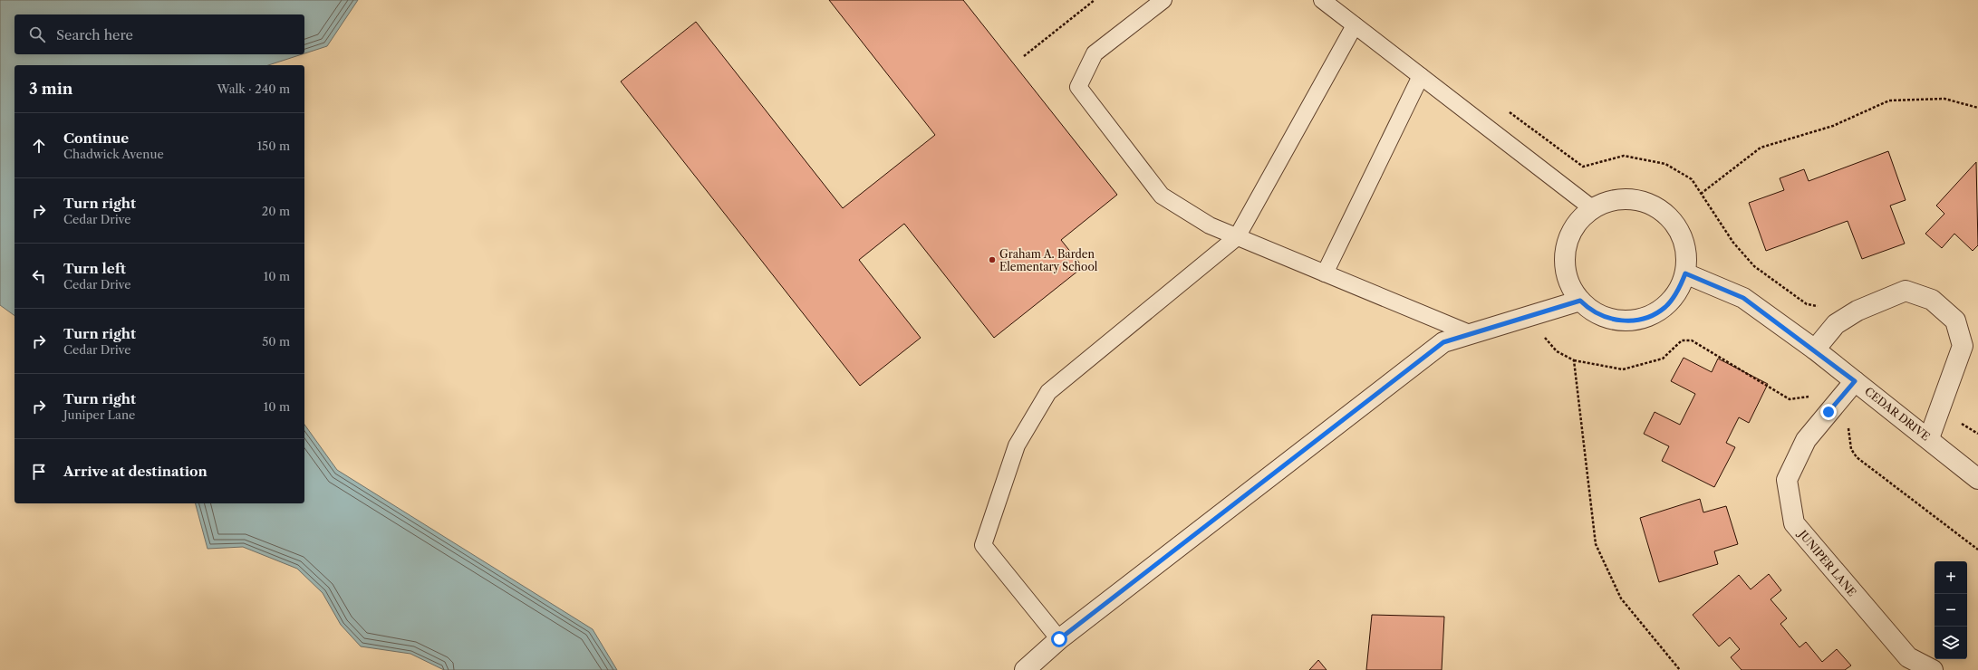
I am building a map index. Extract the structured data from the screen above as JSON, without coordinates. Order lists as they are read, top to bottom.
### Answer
{
  "streets": {
    "street": ["CEDAR DRIVE", "JUNIPER LANE"]
  },
  "crossings": [
    ["CEDAR DRIVE", "JUNIPER LANE"]
  ],
  "places": ["Graham A. Barden Elementary School"],
  "page": {
    "search": "Search here",
    "heading": ["3 min", "Walk · 240 m"],
    "list": [
      ["Continue", "Chadwick Avenue", "150 m"],
      ["Turn right", "Cedar Drive", "20 m"],
      ["Turn left", "Cedar Drive", "10 m"],
      ["Turn right", "Cedar Drive", "50 m"],
      ["Turn right", "Juniper Lane", "10 m"],
      "Arrive at destination"
    ],
    "map_buttons": ["+", "−"]
  }
}
